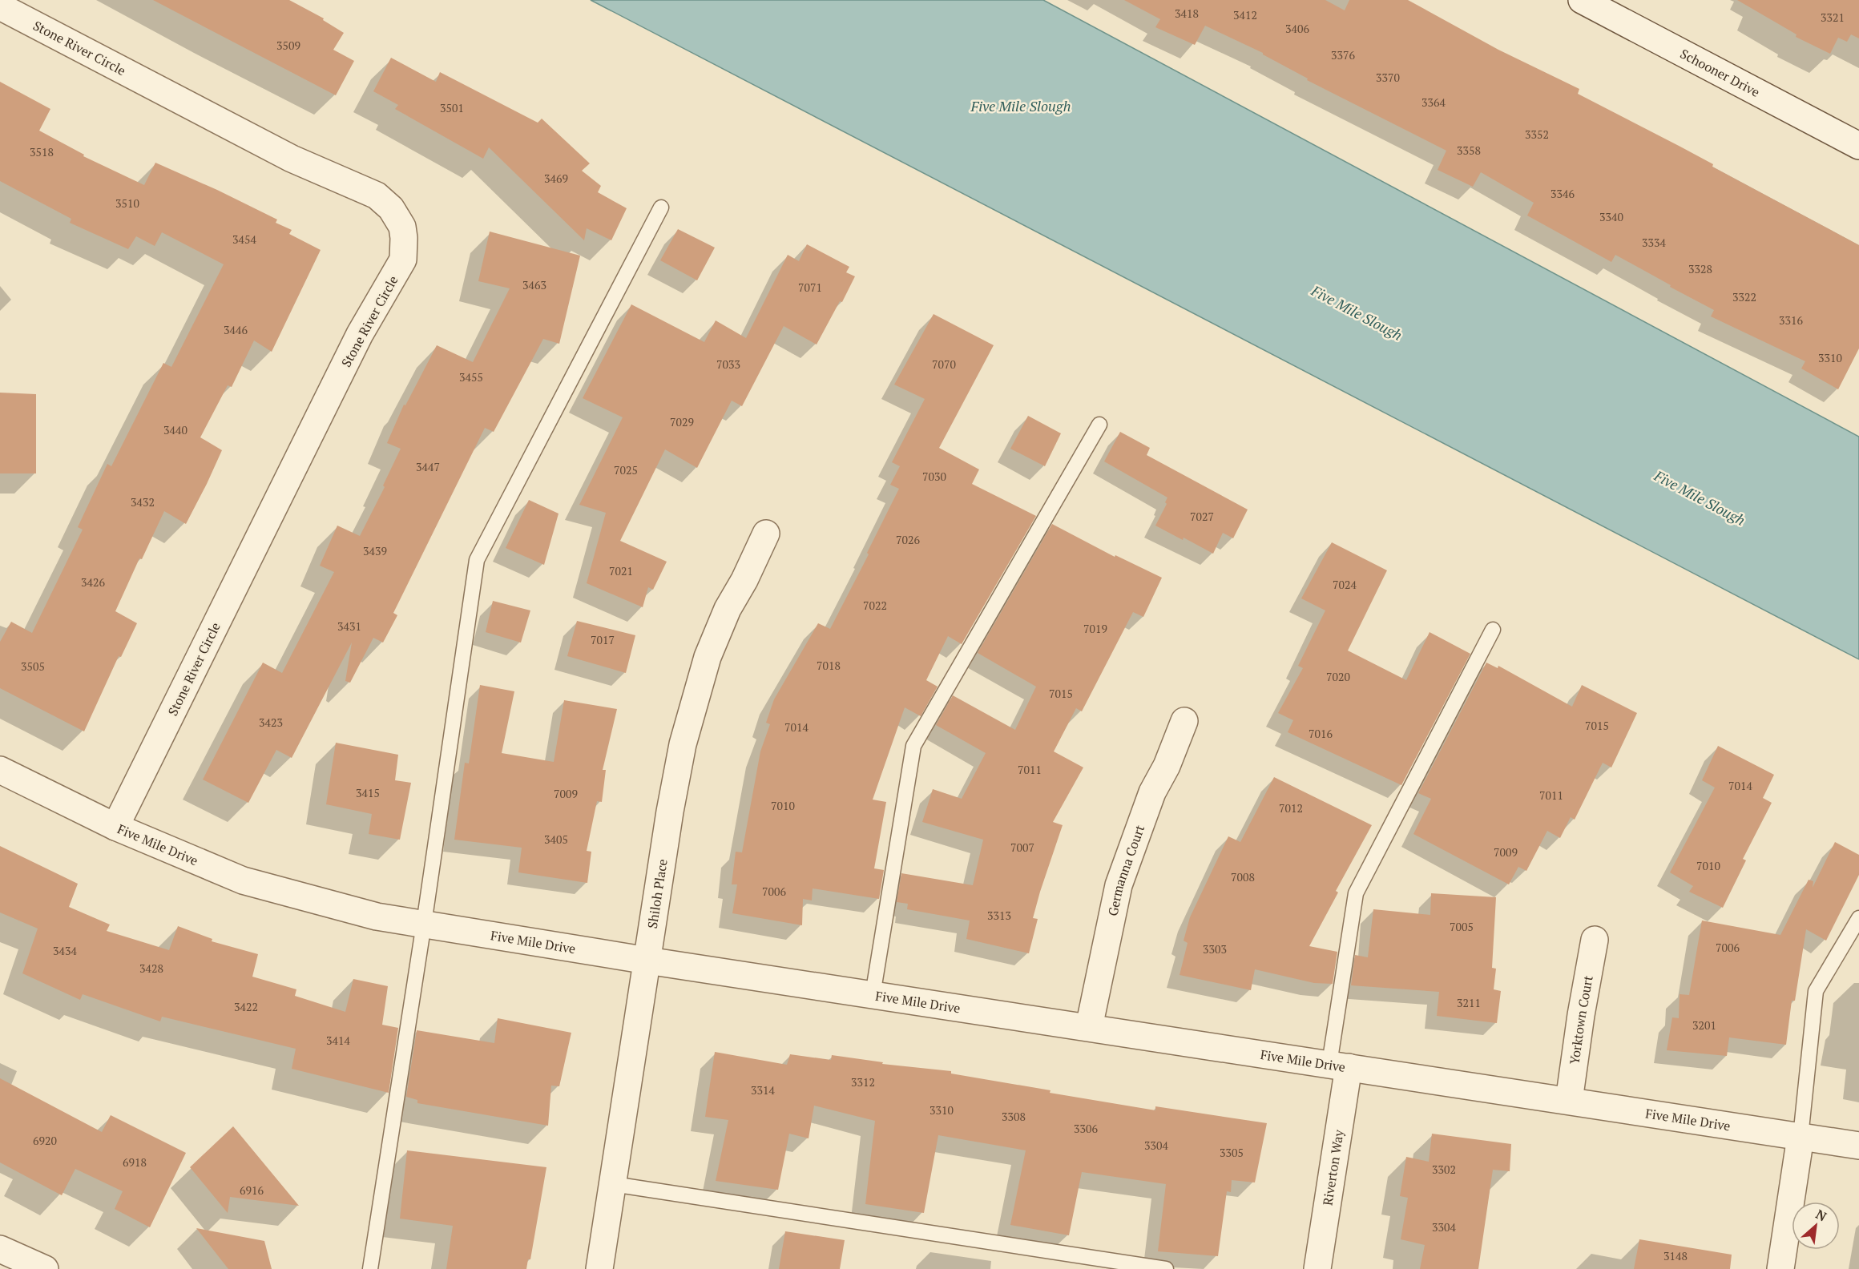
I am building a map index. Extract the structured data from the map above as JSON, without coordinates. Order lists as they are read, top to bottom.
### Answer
{
  "streets": {
    "street": [
      "Stone River Circle",
      "Schooner Drive",
      "Five Mile Drive",
      "Germanna Court",
      "Shiloh Place",
      "Yorktown Court",
      "Riverton Way"
    ]
  },
  "crossings": [
    ["Stone River Circle", "Five Mile Drive"],
    ["Five Mile Drive", "Germanna Court"],
    ["Five Mile Drive", "Shiloh Place"],
    ["Five Mile Drive", "Yorktown Court"],
    ["Five Mile Drive", "Riverton Way"]
  ],
  "water": ["Five Mile Slough"],
  "house_numbers": [
    "3418",
    "3412",
    "3321",
    "3406",
    "3509",
    "3376",
    "3370",
    "3364",
    "3501",
    "3352",
    "3358",
    "3518",
    "3469",
    "3346",
    "3510",
    "3340",
    "3454",
    "3334",
    "3328",
    "3463",
    "7071",
    "3322",
    "3316",
    "3446",
    "3310",
    "7033",
    "7070",
    "3455",
    "7029",
    "3440",
    "3447",
    "7025",
    "7030",
    "3432",
    "7027",
    "7026",
    "3439",
    "7021",
    "3426",
    "7024",
    "7022",
    "3431",
    "7019",
    "7017",
    "7018",
    "3505",
    "7020",
    "7015",
    "3423",
    "7015",
    "7014",
    "7016",
    "7011",
    "7014",
    "3415",
    "7009",
    "7011",
    "7010",
    "7012",
    "3405",
    "7007",
    "7009",
    "7010",
    "7008",
    "7006",
    "3313",
    "7005",
    "7006",
    "3303",
    "3434",
    "3428",
    "3211",
    "3422",
    "3201",
    "3414",
    "3312",
    "3314",
    "3310",
    "3308",
    "3306",
    "6920",
    "3304",
    "3305",
    "6918",
    "3302",
    "6916",
    "3304",
    "3148"
  ],
  "north": "top right"
}
